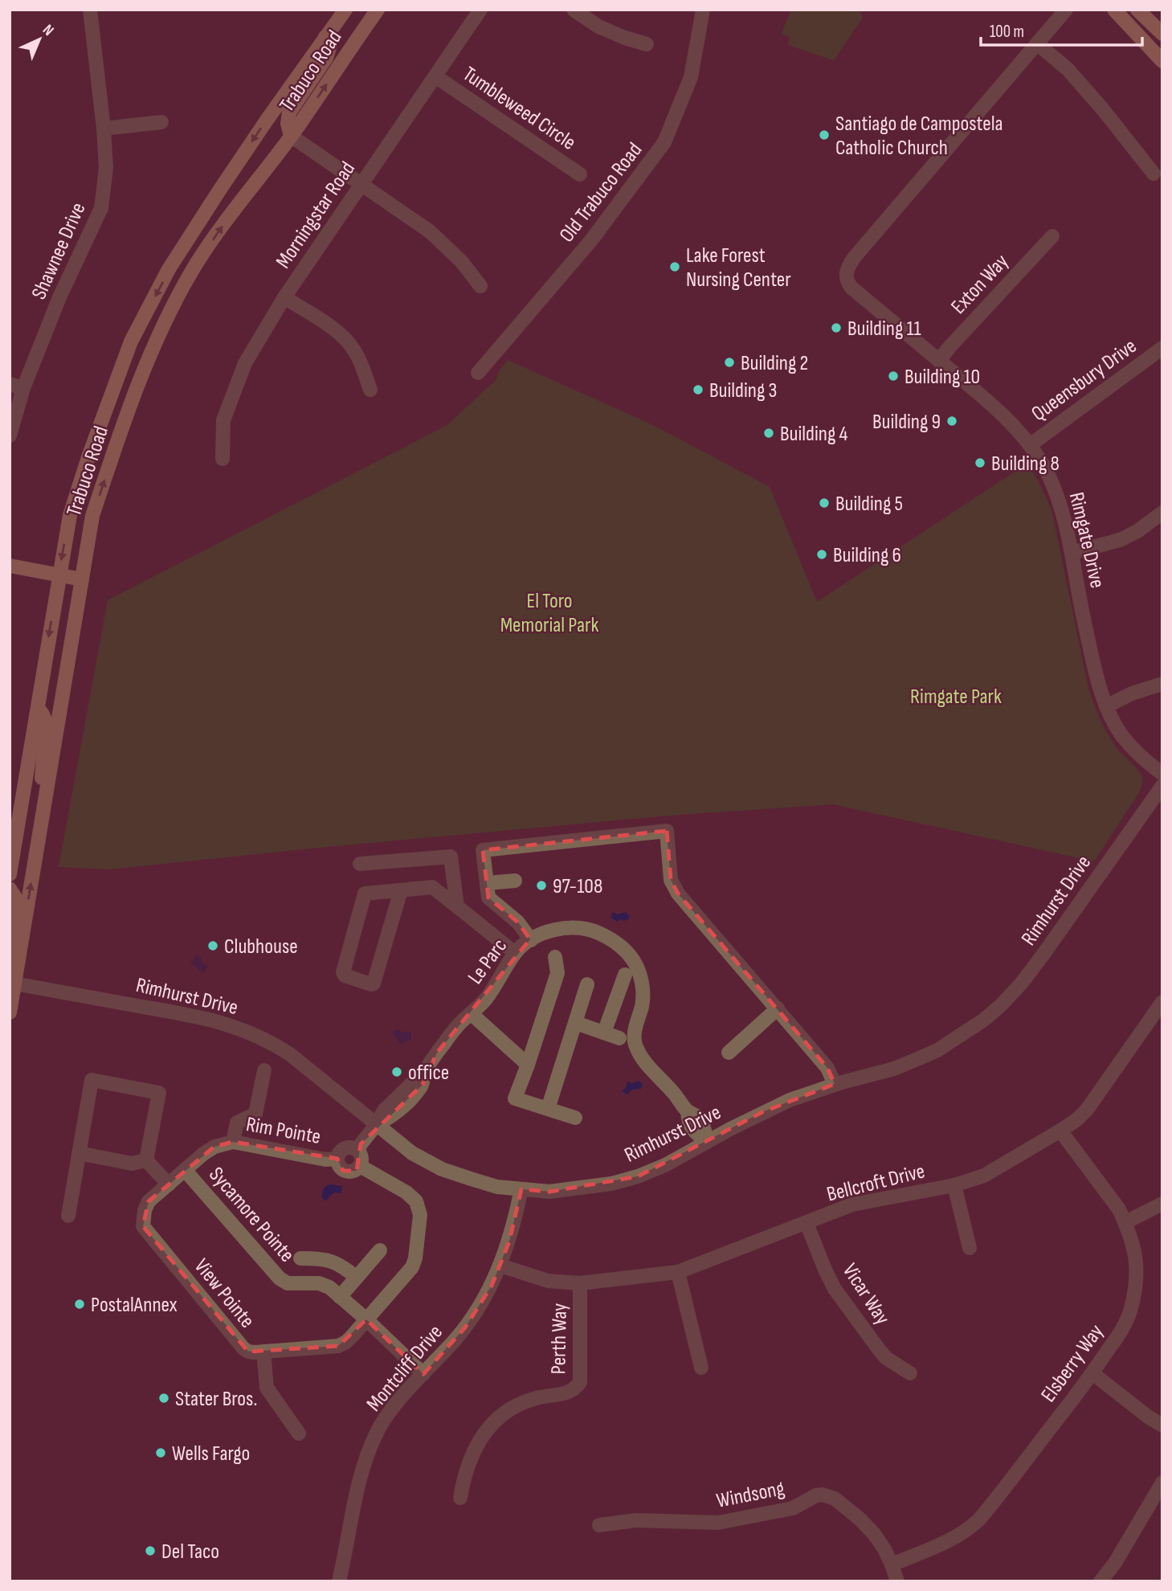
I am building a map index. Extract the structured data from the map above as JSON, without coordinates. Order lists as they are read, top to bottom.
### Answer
{
  "streets": {
    "main road": ["Trabuco Road"],
    "street": [
      "Tumbleweed Circle",
      "Old Trabuco Road",
      "Morningstar Road",
      "Shawnee Drive",
      "Exton Way",
      "Queensbury Drive",
      "Rimgate Drive",
      "Rimhurst Drive",
      "Le Parc",
      "Rim Pointe",
      "Bellcroft Drive",
      "Sycamore Pointe",
      "View Pointe",
      "Vicar Way",
      "Perth Way",
      "Elsberry Way",
      "Montcliff Drive",
      "Windsong"
    ]
  },
  "crossings": [
    ["Trabuco Road", "Rimhurst Drive"],
    ["Tumbleweed Circle", "Morningstar Road"],
    ["Exton Way", "Rimgate Drive"],
    ["Queensbury Drive", "Rimgate Drive"],
    ["Rimhurst Drive", "Le Parc"],
    ["Rimhurst Drive", "Montcliff Drive"],
    ["Rim Pointe", "Sycamore Pointe"],
    ["Rim Pointe", "View Pointe"],
    ["Bellcroft Drive", "Vicar Way"],
    ["Bellcroft Drive", "Perth Way"],
    ["Bellcroft Drive", "Elsberry Way"],
    ["Bellcroft Drive", "Montcliff Drive"],
    ["Sycamore Pointe", "View Pointe"],
    ["Sycamore Pointe", "Montcliff Drive"],
    ["Elsberry Way", "Windsong"]
  ],
  "parks": ["El Toro Memorial Park", "Rimgate Park"],
  "places": [
    "Santiago de Campostela Catholic Church",
    "Lake Forest Nursing Center",
    "Building 11",
    "Building 2",
    "Building 10",
    "Building 3",
    "Building 9",
    "Building 4",
    "Building 8",
    "Building 5",
    "Building 6",
    "97-108",
    "Clubhouse",
    "office",
    "PostalAnnex",
    "Stater Bros.",
    "Wells Fargo",
    "Del Taco"
  ],
  "scale_bar": "100 m",
  "north": "top right"
}
